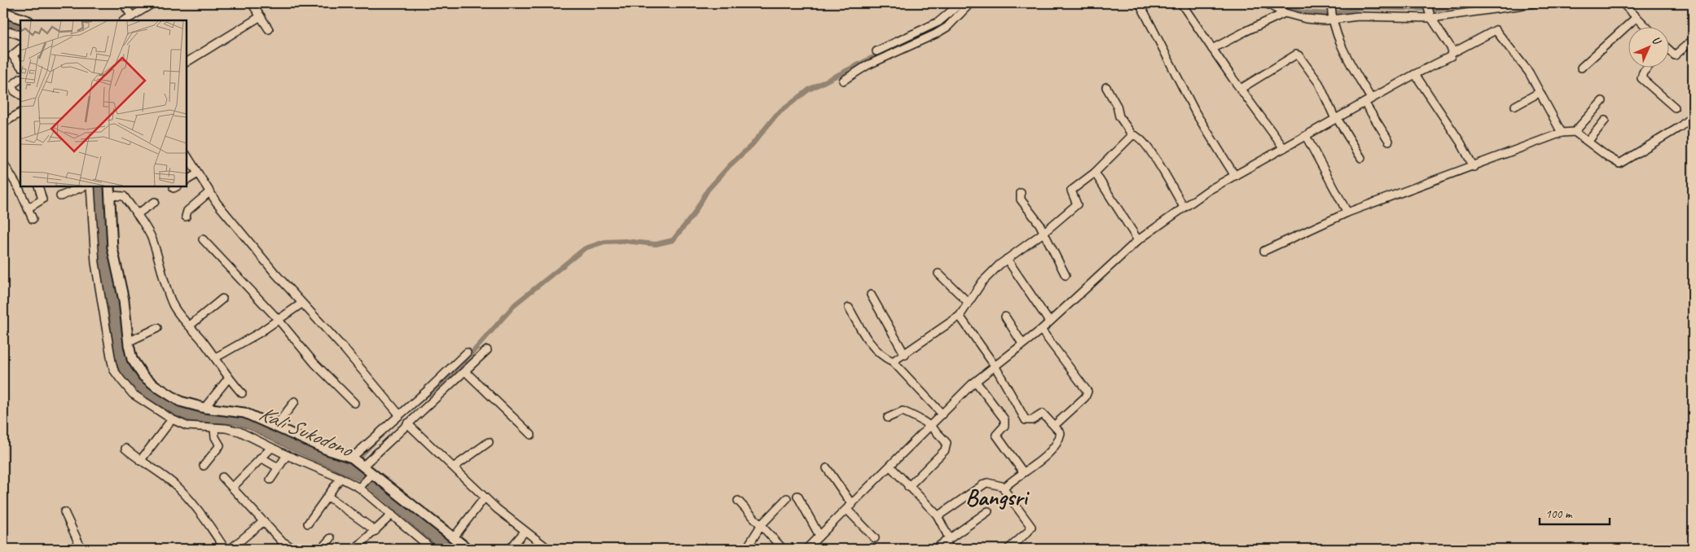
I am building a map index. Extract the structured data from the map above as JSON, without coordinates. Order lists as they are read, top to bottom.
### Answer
{
  "districts": ["Bangsri"],
  "water": ["Kali Sukodono"],
  "scale_bar": "100 m",
  "north": "top right"
}
